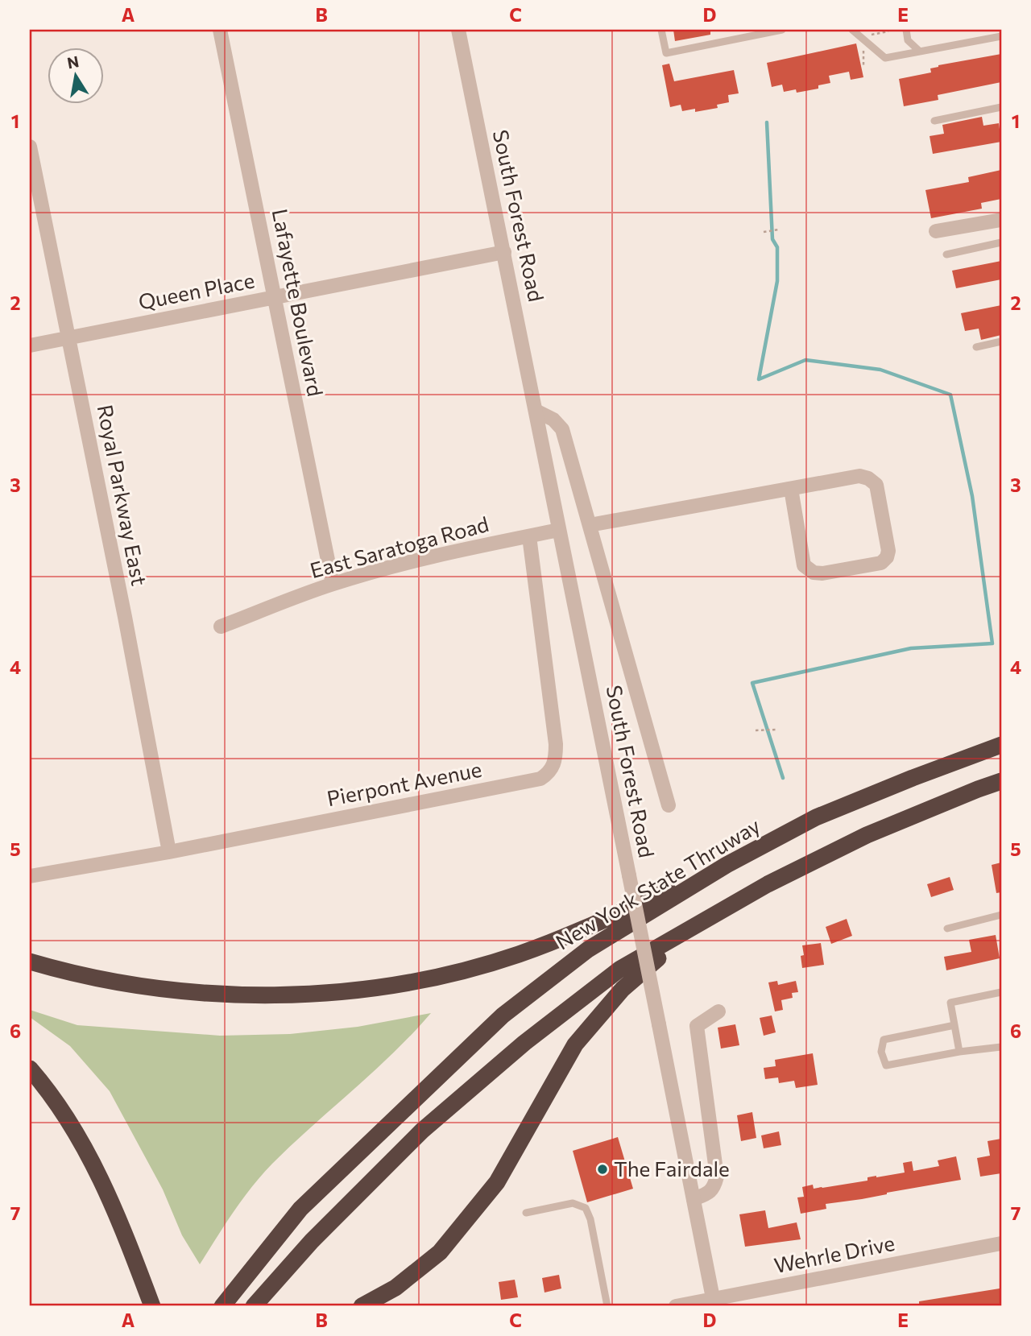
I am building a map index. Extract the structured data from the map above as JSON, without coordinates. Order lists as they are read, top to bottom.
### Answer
{
  "streets": {
    "highway": ["New York State Thruway"],
    "street": [
      "South Forest Road",
      "Queen Place",
      "Lafayette Boulevard",
      "Royal Parkway East",
      "East Saratoga Road",
      "Pierpont Avenue",
      "Wehrle Drive"
    ]
  },
  "crossings": [
    ["South Forest Road", "Queen Place"],
    ["South Forest Road", "East Saratoga Road"],
    ["South Forest Road", "Wehrle Drive"],
    ["Queen Place", "Lafayette Boulevard"],
    ["Queen Place", "Royal Parkway East"],
    ["Lafayette Boulevard", "East Saratoga Road"],
    ["Royal Parkway East", "Pierpont Avenue"],
    ["East Saratoga Road", "Pierpont Avenue"]
  ],
  "places": ["The Fairdale"],
  "north": "top",
  "grid": {
    "columns": [
      "A",
      "B",
      "C",
      "D",
      "E"
    ],
    "rows": [
      "1",
      "2",
      "3",
      "4",
      "5",
      "6",
      "7"
    ]
  }
}
